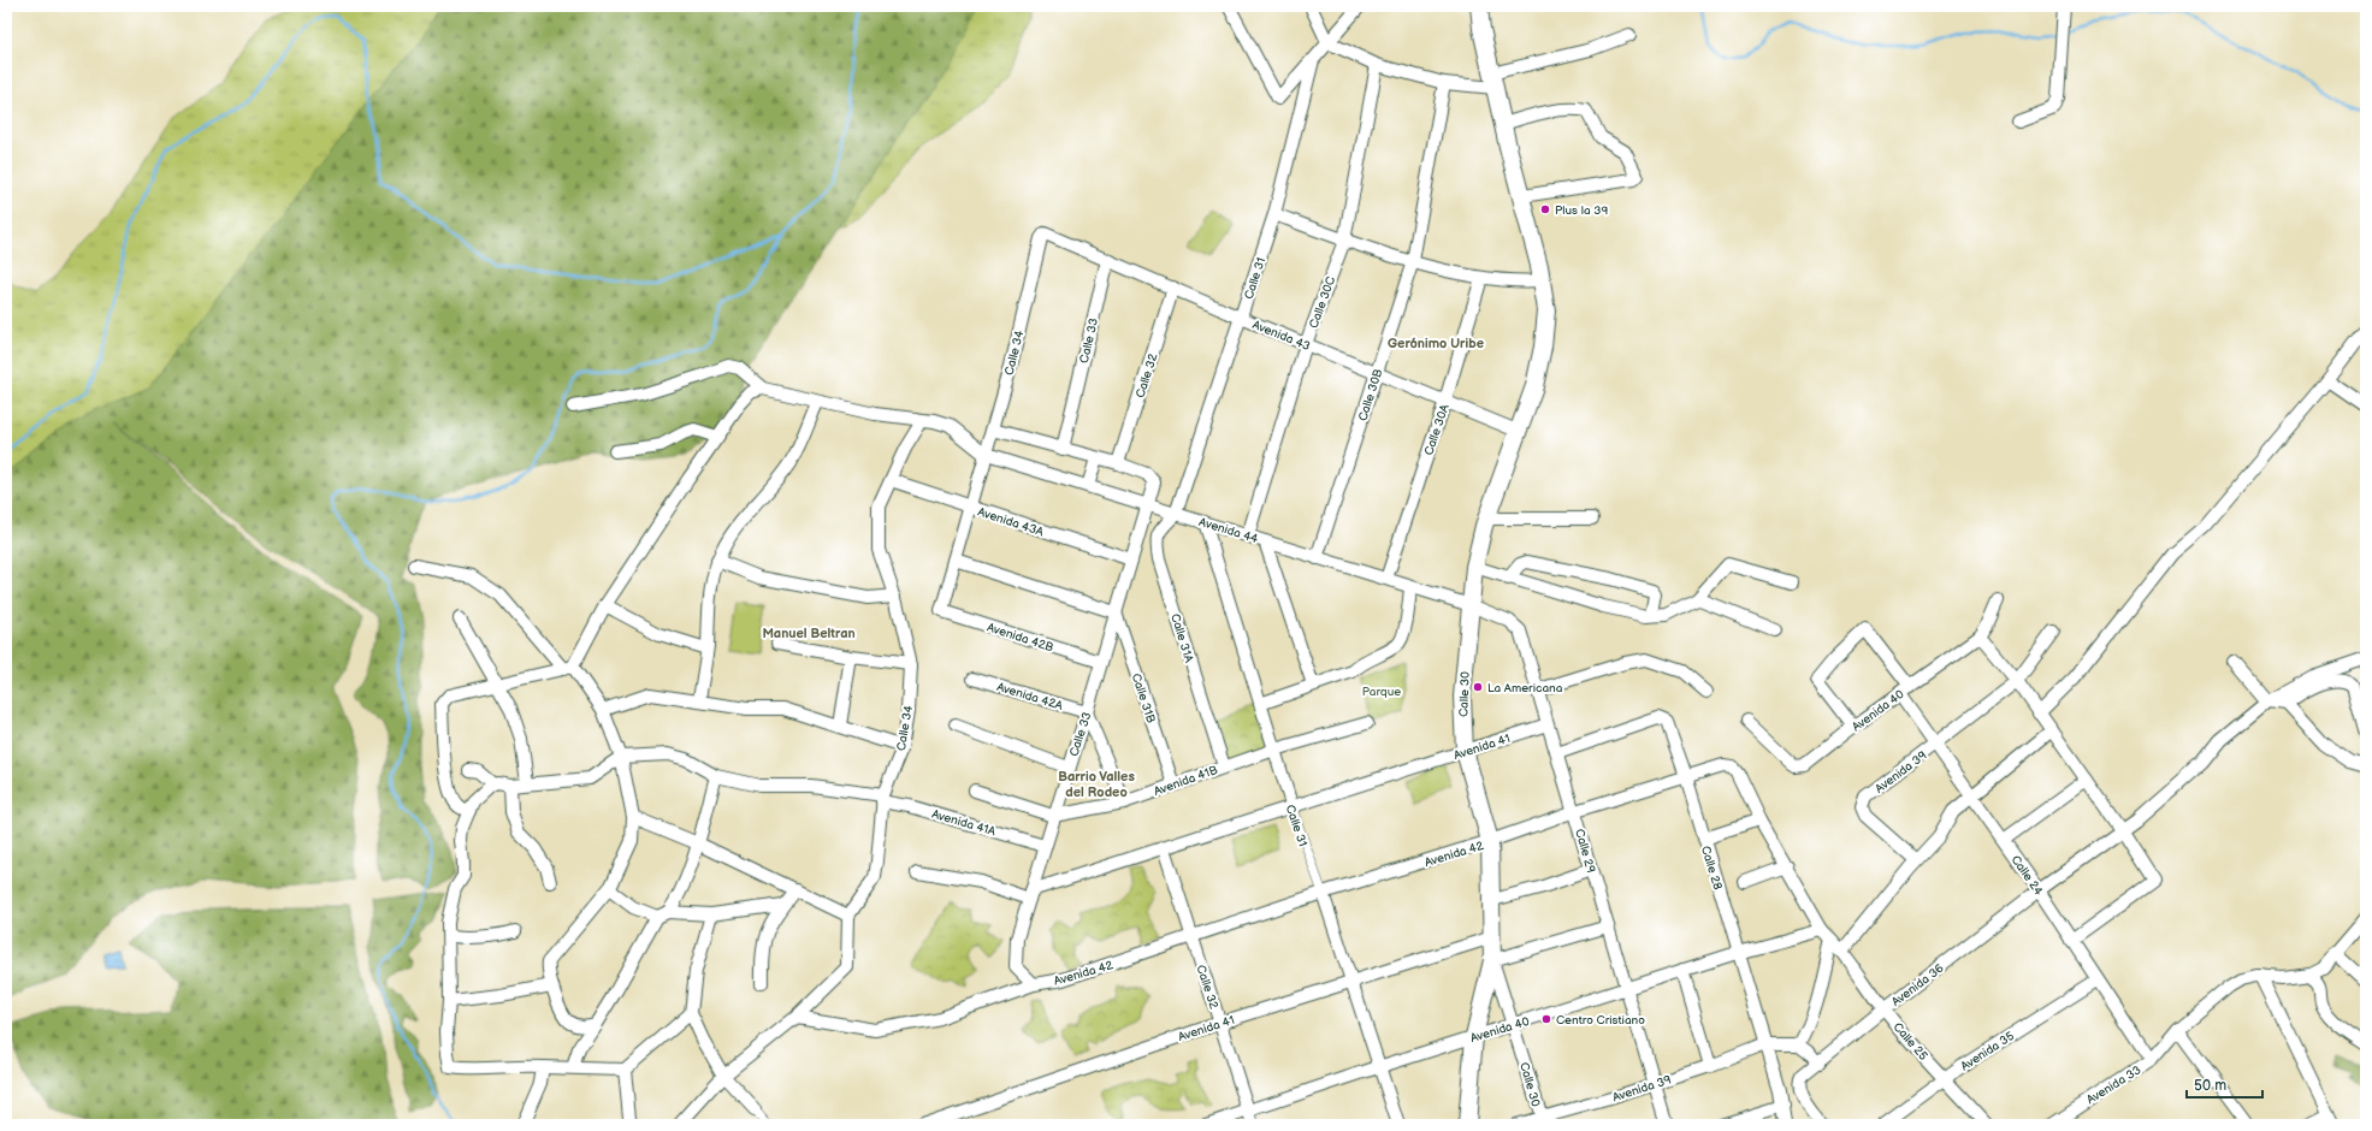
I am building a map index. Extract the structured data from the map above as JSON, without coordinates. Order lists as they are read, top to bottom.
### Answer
{
  "streets": {
    "main road": ["Calle 30"],
    "street": [
      "Calle 31",
      "Calle 30C",
      "Avenida 43",
      "Calle 33",
      "Calle 34",
      "Calle 32",
      "Calle 30B",
      "Calle 30A",
      "Avenida 43A",
      "Avenida 44",
      "Avenida 42B",
      "Calle 31A",
      "Avenida 42A",
      "Calle 31B",
      "Avenida 40",
      "Avenida 41",
      "Avenida 39",
      "Avenida 41B",
      "Avenida 41A",
      "Calle 29",
      "Avenida 42",
      "Calle 28",
      "Calle 24",
      "Avenida 36",
      "Calle 25",
      "Avenida 35",
      "Avenida 33"
    ]
  },
  "crossings": [
    ["Calle 31", "Avenida 43"],
    ["Calle 31", "Avenida 44"],
    ["Calle 31", "Calle 31A"],
    ["Calle 31", "Avenida 40"],
    ["Calle 31", "Avenida 41"],
    ["Calle 31", "Avenida 41B"],
    ["Calle 31", "Avenida 42"],
    ["Calle 30C", "Avenida 43"],
    ["Calle 30C", "Avenida 44"],
    ["Avenida 43", "Calle 33"],
    ["Avenida 43", "Calle 34"],
    ["Avenida 43", "Calle 32"],
    ["Avenida 43", "Calle 30B"],
    ["Avenida 43", "Calle 30A"],
    ["Avenida 43", "Calle 30"],
    ["Calle 33", "Calle 32"],
    ["Calle 33", "Avenida 43A"],
    ["Calle 33", "Avenida 44"],
    ["Calle 33", "Avenida 42B"],
    ["Calle 33", "Avenida 42A"],
    ["Calle 33", "Calle 31B"],
    ["Calle 33", "Avenida 41"],
    ["Calle 33", "Avenida 41B"],
    ["Calle 33", "Avenida 41A"],
    ["Calle 33", "Avenida 42"],
    ["Calle 34", "Avenida 43A"],
    ["Calle 34", "Avenida 44"],
    ["Calle 34", "Avenida 42B"],
    ["Calle 34", "Avenida 41A"],
    ["Calle 32", "Avenida 40"],
    ["Calle 32", "Avenida 41"],
    ["Calle 32", "Avenida 42"],
    ["Calle 30B", "Avenida 44"],
    ["Calle 30A", "Avenida 44"],
    ["Avenida 44", "Calle 31A"],
    ["Avenida 44", "Calle 30"],
    ["Avenida 44", "Calle 29"],
    ["Calle 31A", "Avenida 41B"],
    ["Calle 30", "Avenida 40"],
    ["Calle 30", "Avenida 41"],
    ["Calle 30", "Avenida 39"],
    ["Calle 30", "Calle 29"],
    ["Calle 30", "Avenida 42"],
    ["Calle 31B", "Avenida 41B"],
    ["Avenida 40", "Calle 29"],
    ["Avenida 40", "Calle 28"],
    ["Avenida 40", "Calle 24"],
    ["Avenida 41", "Calle 29"],
    ["Avenida 39", "Calle 29"],
    ["Avenida 39", "Calle 28"],
    ["Avenida 39", "Calle 24"],
    ["Calle 29", "Calle 28"],
    ["Calle 24", "Avenida 36"],
    ["Calle 24", "Avenida 35"],
    ["Calle 24", "Avenida 33"],
    ["Avenida 36", "Calle 25"],
    ["Calle 25", "Avenida 35"]
  ],
  "districts": ["Gerónimo Uribe", "Manuel Beltran", "Barrio Valles del Rodeo"],
  "parks": ["Parque"],
  "places": ["Plus la 39", "La Americana", "Centro Cristiano"],
  "scale_bar": "50 m"
}
